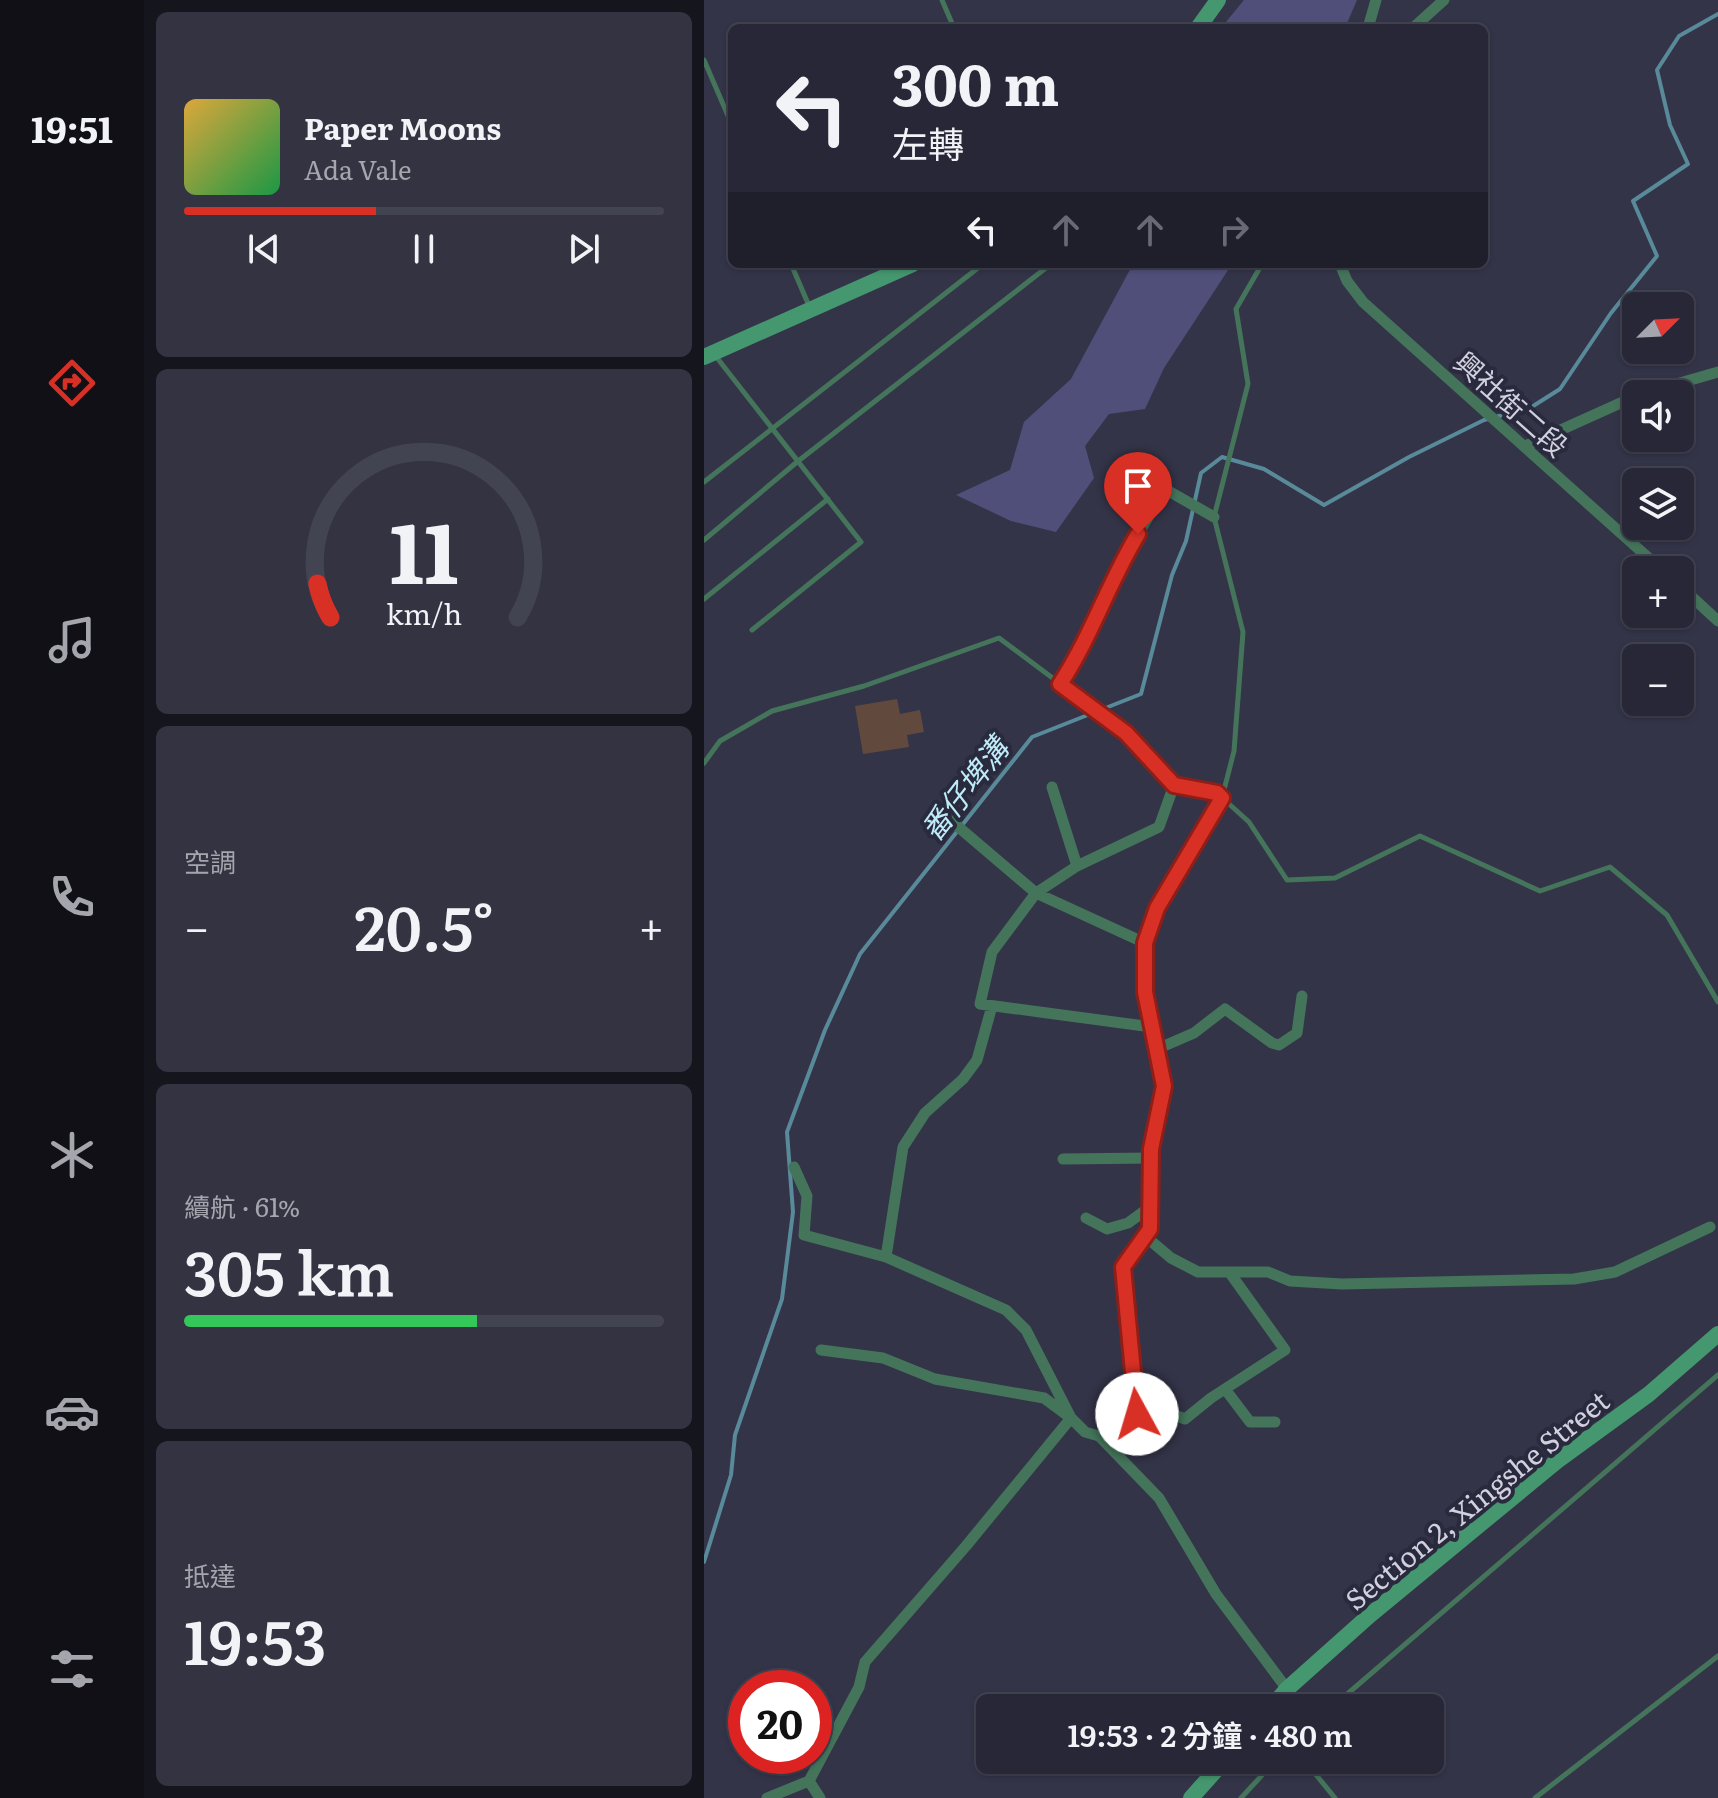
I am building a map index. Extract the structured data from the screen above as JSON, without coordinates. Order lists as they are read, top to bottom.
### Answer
{
  "streets": {
    "street": ["興社街二段", "Section 2, Xingshe Street"]
  },
  "water": ["番仔埤溝"],
  "north": "top right",
  "page": {
    "tabs": "19:51",
    "turn": ["300 m", "左轉"],
    "song": ["Paper Moons", "Ada Vale"],
    "map_buttons": ["+", "−"],
    "tile": [
      "空調",
      ["續航 · 61%", "305 km"],
      ["抵達", "19:53"]
    ],
    "heat": ["−", "20.5°", "+"],
    "limit": "20",
    "trip": "19:53 · 2 分鐘 · 480 m",
    "gauge": ["11", "km/h"]
  }
}
